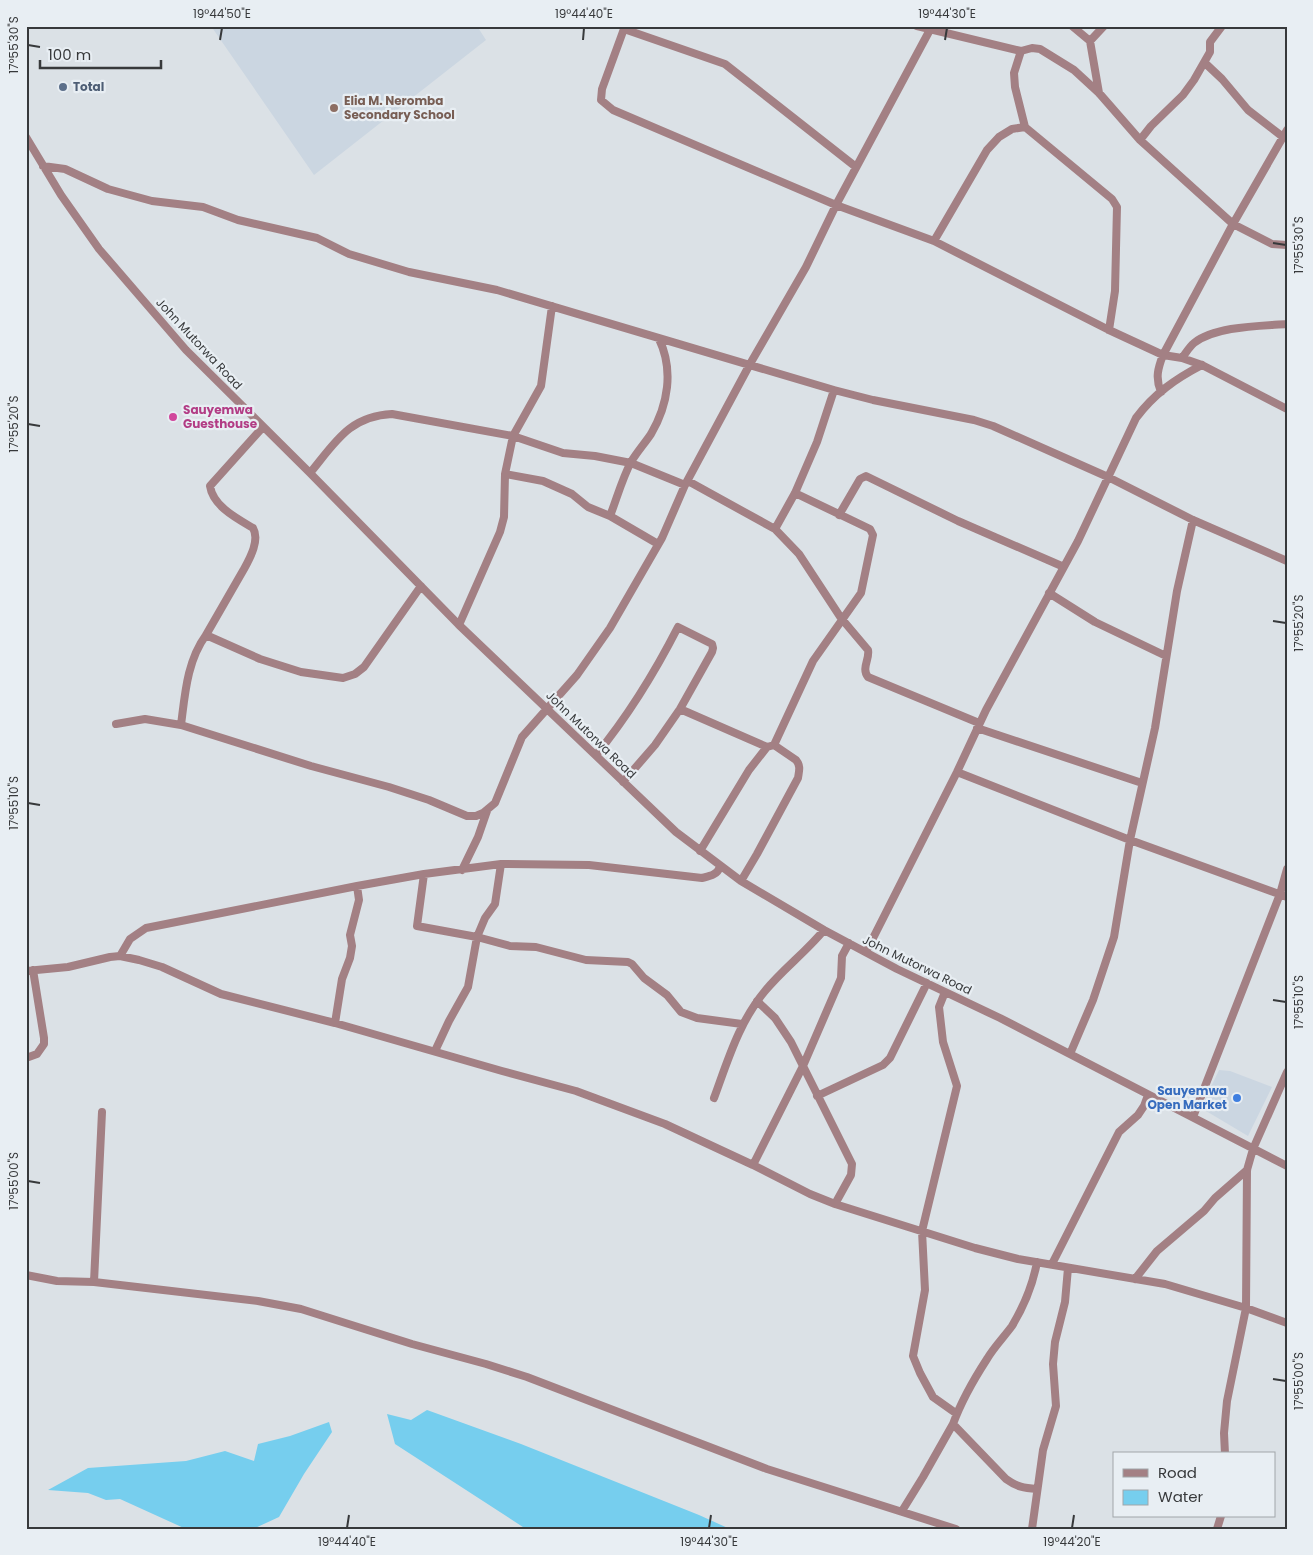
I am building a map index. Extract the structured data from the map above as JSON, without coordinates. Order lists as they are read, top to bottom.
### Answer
{
  "streets": {
    "street": ["John Mutorwa Road"]
  },
  "places": [
    "Total",
    "Elia M. Neromba Secondary School",
    "Sauyemwa Guesthouse",
    "Sauyemwa Open Market"
  ],
  "legend": ["Road", "Water"],
  "scale_bar": "100 m",
  "coordinates": [
    "19°44'50\"E",
    "19°44'40\"E",
    "19°44'30\"E",
    "17°55'30\"S",
    "17°55'20\"S",
    "17°55'10\"S",
    "17°55'00\"S",
    "19°44'20\"E"
  ]
}
